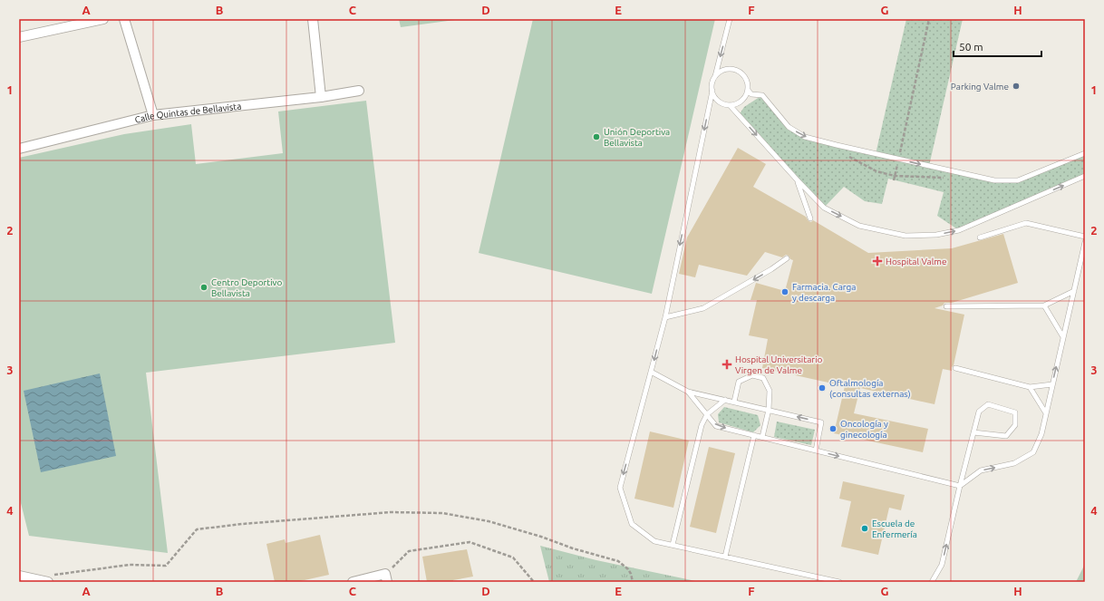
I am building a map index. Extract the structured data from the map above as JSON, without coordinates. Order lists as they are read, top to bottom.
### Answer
{
  "streets": {
    "street": ["Calle Quintas de Bellavista"]
  },
  "places": {
    "other": [
      "Parking Valme",
      "Unión Deportiva Bellavista",
      "Centro Deportivo Bellavista",
      "Farmacia. Carga y descarga",
      "Oftalmología (consultas externas)",
      "Oncología y ginecología",
      "Escuela de Enfermería"
    ],
    "health": ["Hospital Valme", "Hospital Universitario Virgen de Valme"]
  },
  "scale_bar": "50 m",
  "grid": {
    "columns": [
      "A",
      "B",
      "C",
      "D",
      "E",
      "F",
      "G",
      "H"
    ],
    "rows": [
      "1",
      "2",
      "3",
      "4"
    ]
  }
}
